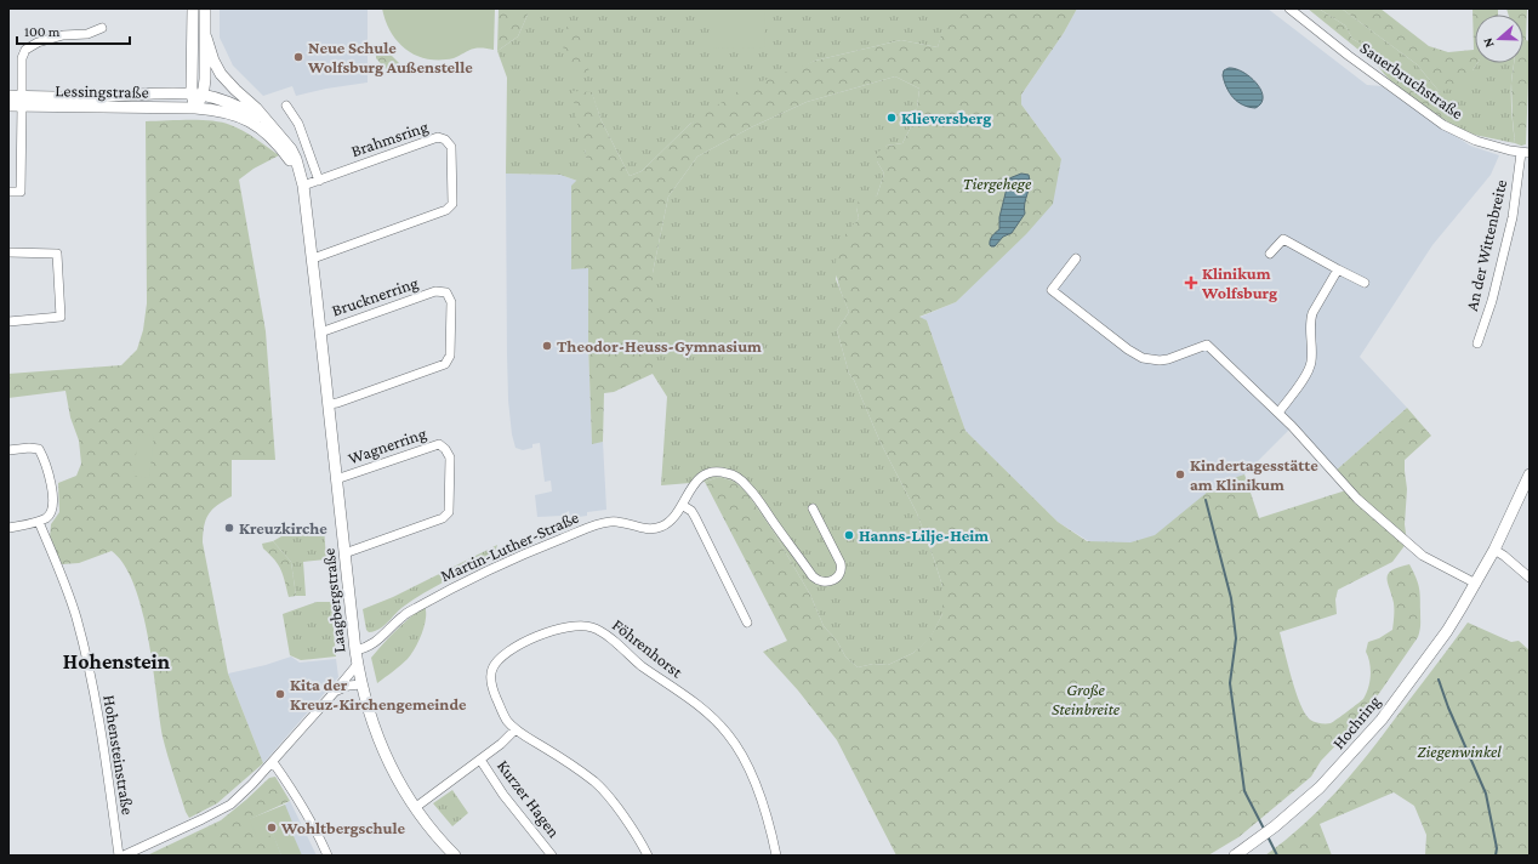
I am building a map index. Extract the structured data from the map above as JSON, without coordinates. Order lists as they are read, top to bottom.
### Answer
{
  "streets": {
    "street": [
      "Sauerbruchstraße",
      "Lessingstraße",
      "Brahmsring",
      "An der Wittenbreite",
      "Brucknerring",
      "Wagnerring",
      "Martin-Luther-Straße",
      "Laagbergstraße",
      "Föhrenhorst",
      "Hochring",
      "Hohensteinstraße",
      "Kurzer Hagen"
    ]
  },
  "crossings": [
    ["Sauerbruchstraße", "An der Wittenbreite"],
    ["Lessingstraße", "Laagbergstraße"],
    ["Brahmsring", "Laagbergstraße"],
    ["Brucknerring", "Laagbergstraße"],
    ["Wagnerring", "Laagbergstraße"],
    ["Martin-Luther-Straße", "Laagbergstraße"],
    ["Laagbergstraße", "Kurzer Hagen"],
    ["Föhrenhorst", "Kurzer Hagen"]
  ],
  "districts": ["Hohenstein"],
  "parks": ["Tiergehege", "Große Steinbreite", "Ziegenwinkel"],
  "places": {
    "other": [
      "Neue Schule Wolfsburg Außenstelle",
      "Klieversberg",
      "Theodor-Heuss-Gymnasium",
      "Kindertagesstätte am Klinikum",
      "Kreuzkirche",
      "Hanns-Lilje-Heim",
      "Kita der Kreuz-Kirchengemeinde",
      "Wohltbergschule"
    ],
    "health": ["Klinikum Wolfsburg"]
  },
  "scale_bar": "100 m",
  "north": "left"
}
